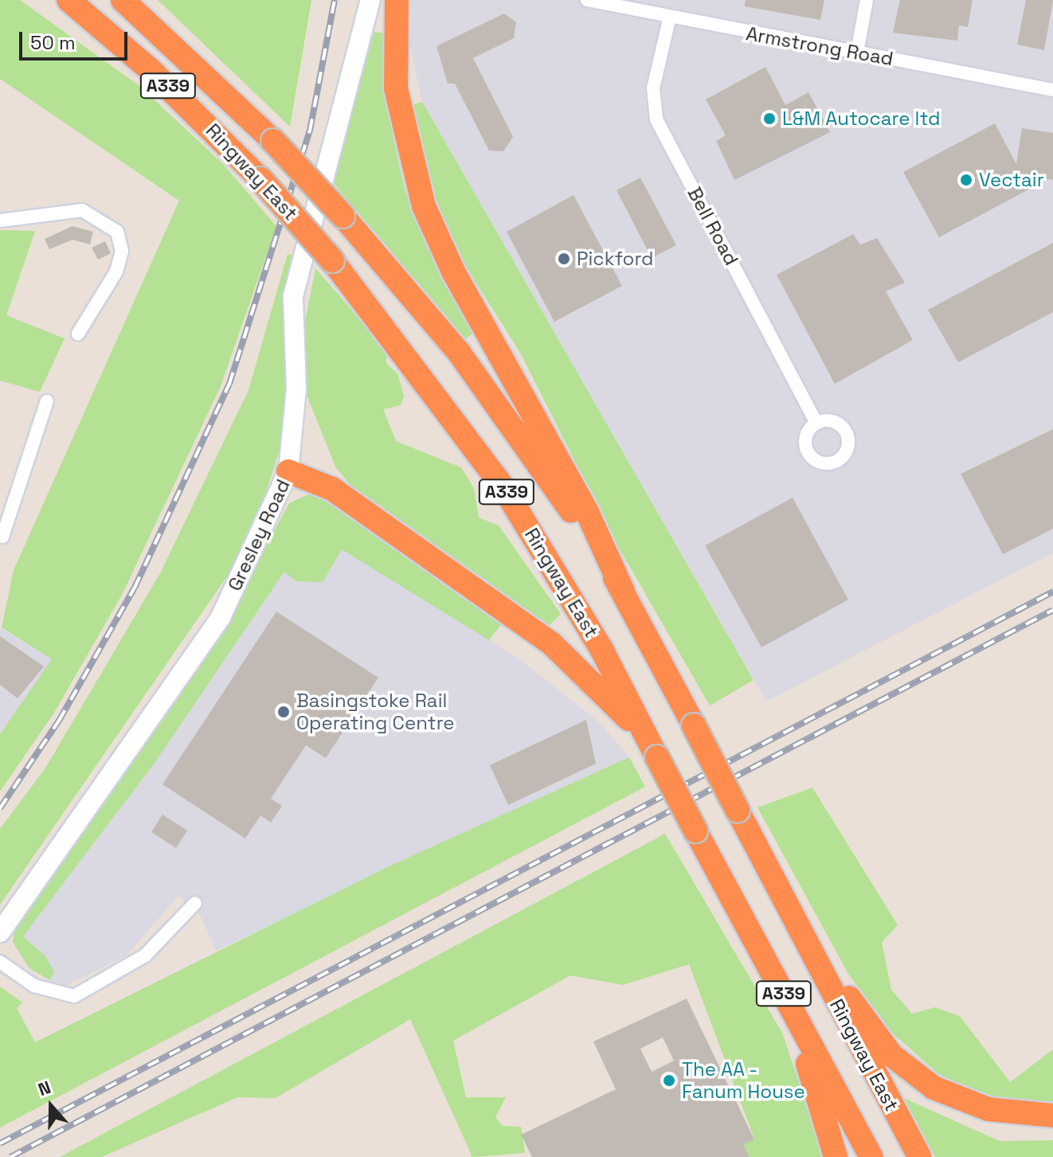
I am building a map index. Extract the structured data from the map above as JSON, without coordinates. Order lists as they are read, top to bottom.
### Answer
{
  "streets": {
    "highway": ["A339", "Ringway East"],
    "street": ["Armstrong Road", "Bell Road", "Gresley Road"]
  },
  "crossings": [
    ["Armstrong Road", "Bell Road"]
  ],
  "places": [
    "L&M Autocare ltd",
    "Vectair",
    "Pickford",
    "Basingstoke Rail Operating Centre",
    "The AA - Fanum House"
  ],
  "scale_bar": "50 m",
  "north": "top"
}
